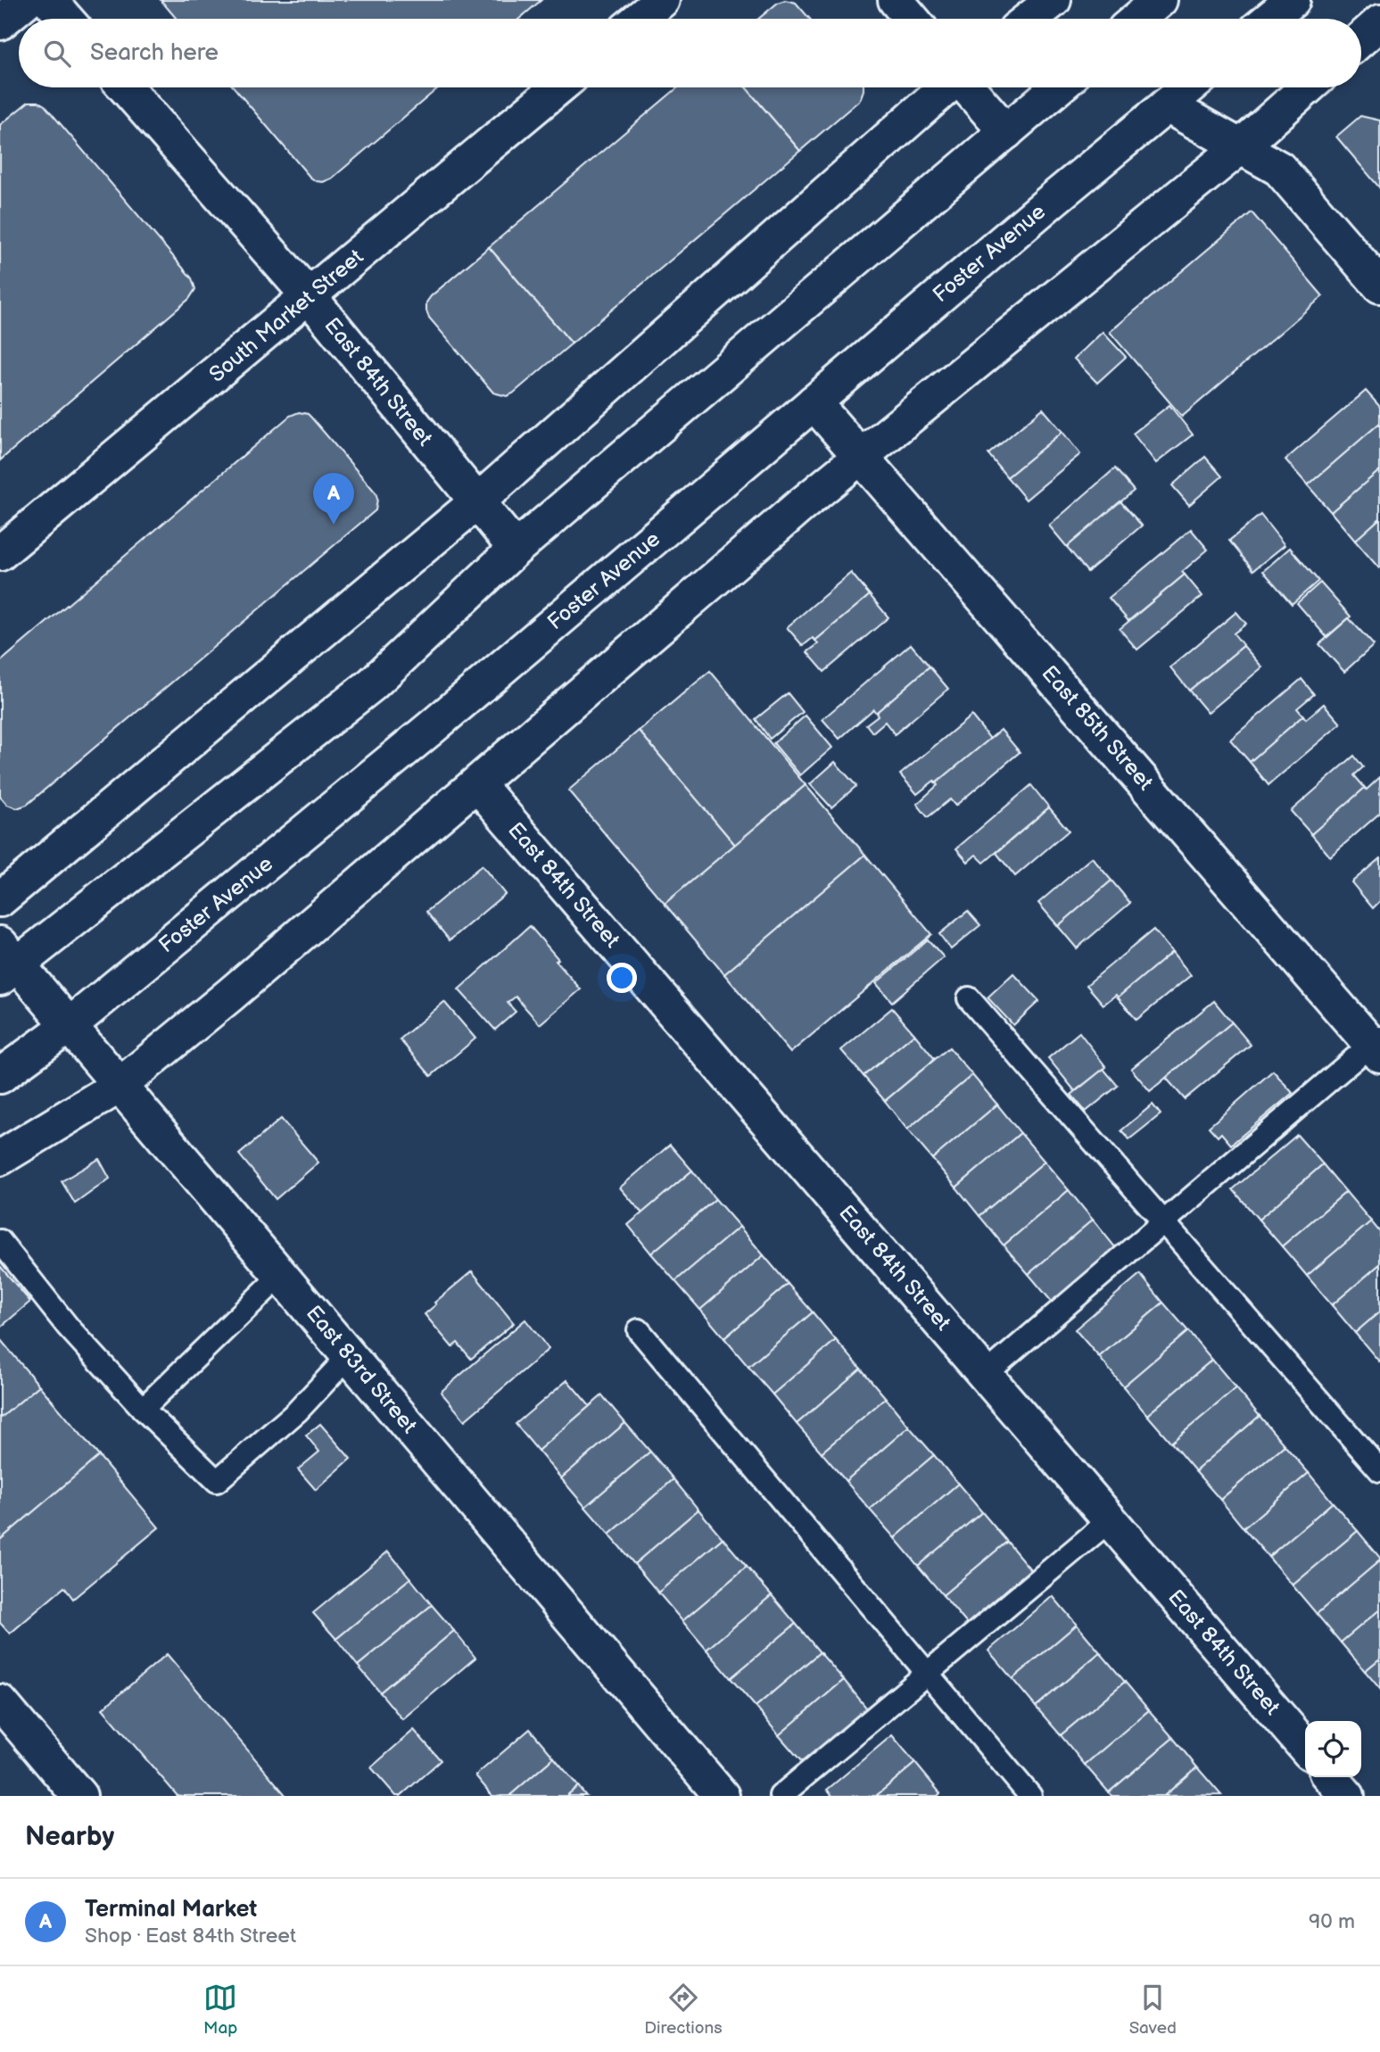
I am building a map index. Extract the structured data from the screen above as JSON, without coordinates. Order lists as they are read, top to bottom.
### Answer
{
  "streets": {
    "street": [
      "Foster Avenue",
      "South Market Street",
      "East 84th Street",
      "East 85th Street",
      "East 83rd Street"
    ]
  },
  "crossings": [
    ["Foster Avenue", "East 85th Street"],
    ["Foster Avenue", "East 83rd Street"],
    ["South Market Street", "East 84th Street"]
  ],
  "page": {
    "search": "Search here",
    "pins": "A",
    "heading": "Nearby",
    "list": [
      {
        "mark": "A",
        "name": "Terminal Market",
        "note": "Shop · East 84th Street",
        "value": "90 m"
      }
    ],
    "nav": ["Map", "Directions", "Saved"]
  }
}
